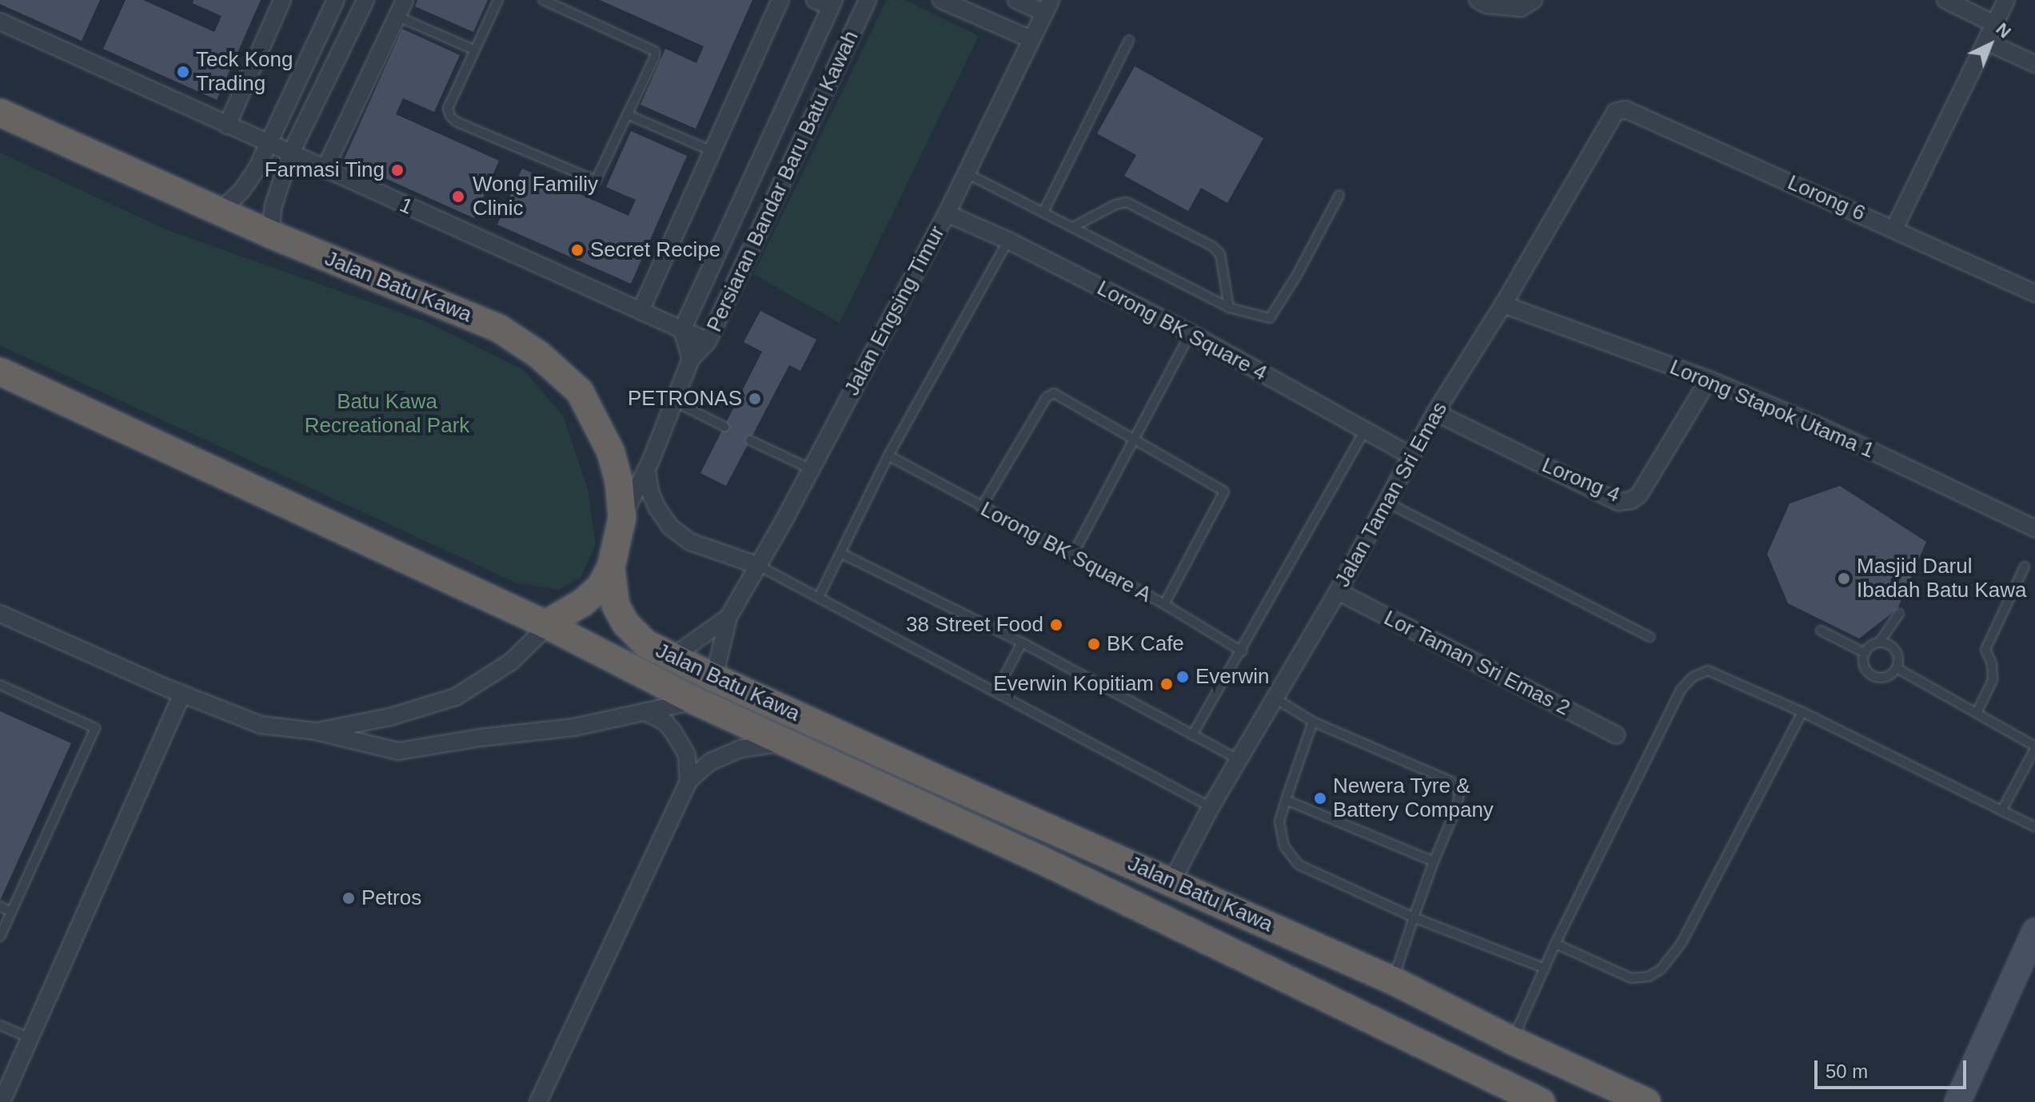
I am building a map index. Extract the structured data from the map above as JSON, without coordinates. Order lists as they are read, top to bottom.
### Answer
{
  "streets": {
    "highway": ["Jalan Batu Kawa"],
    "street": [
      "Persiaran Bandar Baru Batu Kawah",
      "Lorong 6",
      "1",
      "Jalan Engsing Timur",
      "Lorong BK Square 4",
      "Lorong Stapok Utama 1",
      "Lorong 4",
      "Jalan Taman Sri Emas",
      "Lor Taman Sri Emas 2"
    ],
    "lane": ["Lorong BK Square A"]
  },
  "crossings": [
    ["Persiaran Bandar Baru Batu Kawah", "1"],
    ["Persiaran Bandar Baru Batu Kawah", "Jalan Batu Kawa"],
    ["Lorong 6", "Jalan Taman Sri Emas"],
    ["Jalan Batu Kawa", "Jalan Engsing Timur"],
    ["Jalan Batu Kawa", "Jalan Taman Sri Emas"],
    ["Jalan Engsing Timur", "Lorong BK Square 4"],
    ["Lorong BK Square 4", "Jalan Taman Sri Emas"],
    ["Lorong Stapok Utama 1", "Lorong 4"],
    ["Lorong Stapok Utama 1", "Jalan Taman Sri Emas"],
    ["Lorong 4", "Jalan Taman Sri Emas"],
    ["Jalan Taman Sri Emas", "Lor Taman Sri Emas 2"]
  ],
  "parks": ["Batu Kawa Recreational Park"],
  "places": [
    "Teck Kong Trading",
    "Farmasi Ting",
    "Wong Familiy Clinic",
    "Secret Recipe",
    "PETRONAS",
    "Masjid Darul Ibadah Batu Kawa",
    "38 Street Food",
    "BK Cafe",
    "Everwin",
    "Everwin Kopitiam",
    "Newera Tyre & Battery Company",
    "Petros"
  ],
  "scale_bar": "50 m",
  "north": "top right"
}
